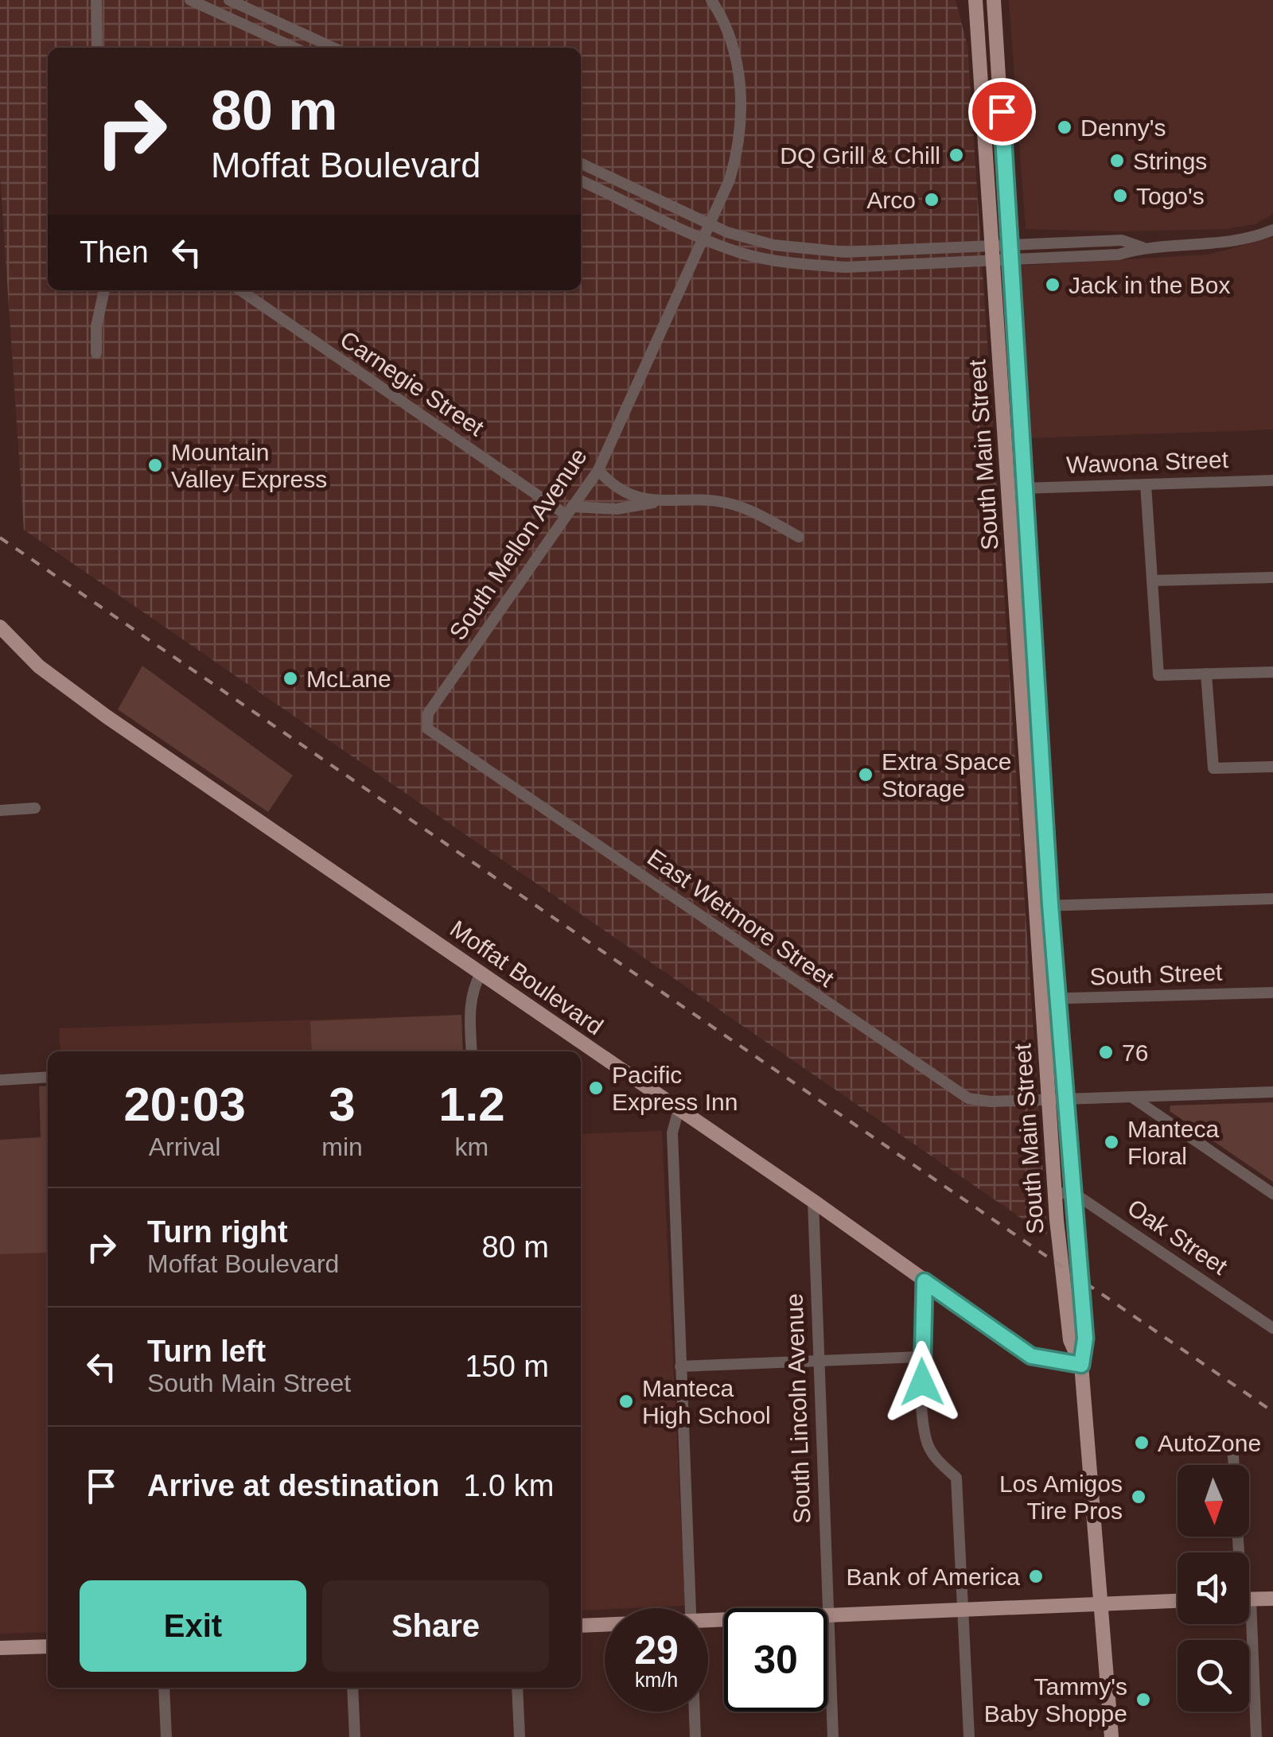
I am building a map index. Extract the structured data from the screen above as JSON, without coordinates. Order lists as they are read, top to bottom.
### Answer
{
  "streets": {
    "main road": ["South Main Street", "Moffat Boulevard"],
    "street": [
      "Carnegie Street",
      "Wawona Street",
      "South Mellon Avenue",
      "East Wetmore Street",
      "South Street",
      "Oak Street",
      "South Lincoln Avenue"
    ]
  },
  "crossings": [
    ["Carnegie Street", "South Mellon Avenue"],
    ["South Main Street", "Wawona Street"],
    ["South Main Street", "East Wetmore Street"],
    ["South Main Street", "South Street"],
    ["South Main Street", "Moffat Boulevard"],
    ["South Main Street", "Oak Street"],
    ["South Mellon Avenue", "East Wetmore Street"],
    ["Moffat Boulevard", "South Lincoln Avenue"]
  ],
  "places": [
    "Denny's",
    "DQ Grill & Chill",
    "Strings",
    "Togo's",
    "Arco",
    "Jack in the Box",
    "Mountain Valley Express",
    "McLane",
    "Extra Space Storage",
    "76",
    "Pacific Express Inn",
    "Manteca Floral",
    "Manteca High School",
    "AutoZone",
    "Los Amigos Tire Pros",
    "Bank of America",
    "Tammy's Baby Shoppe"
  ],
  "north": "bottom",
  "page": {
    "turn": ["80 m", "Moffat Boulevard"],
    "then": "Then",
    "eta": [
      "20:03",
      "Arrival",
      "3",
      "min",
      "1.2",
      "km"
    ],
    "list": [
      {
        "name": "Turn right",
        "note": "Moffat Boulevard",
        "value": "80 m"
      },
      {
        "name": "Turn left",
        "note": "South Main Street",
        "value": "150 m"
      },
      {
        "name": "Arrive at destination",
        "value": "1.0 km"
      }
    ],
    "buttons": ["Exit", "Share"],
    "speed": "29 km/h",
    "limit": "30"
  }
}
